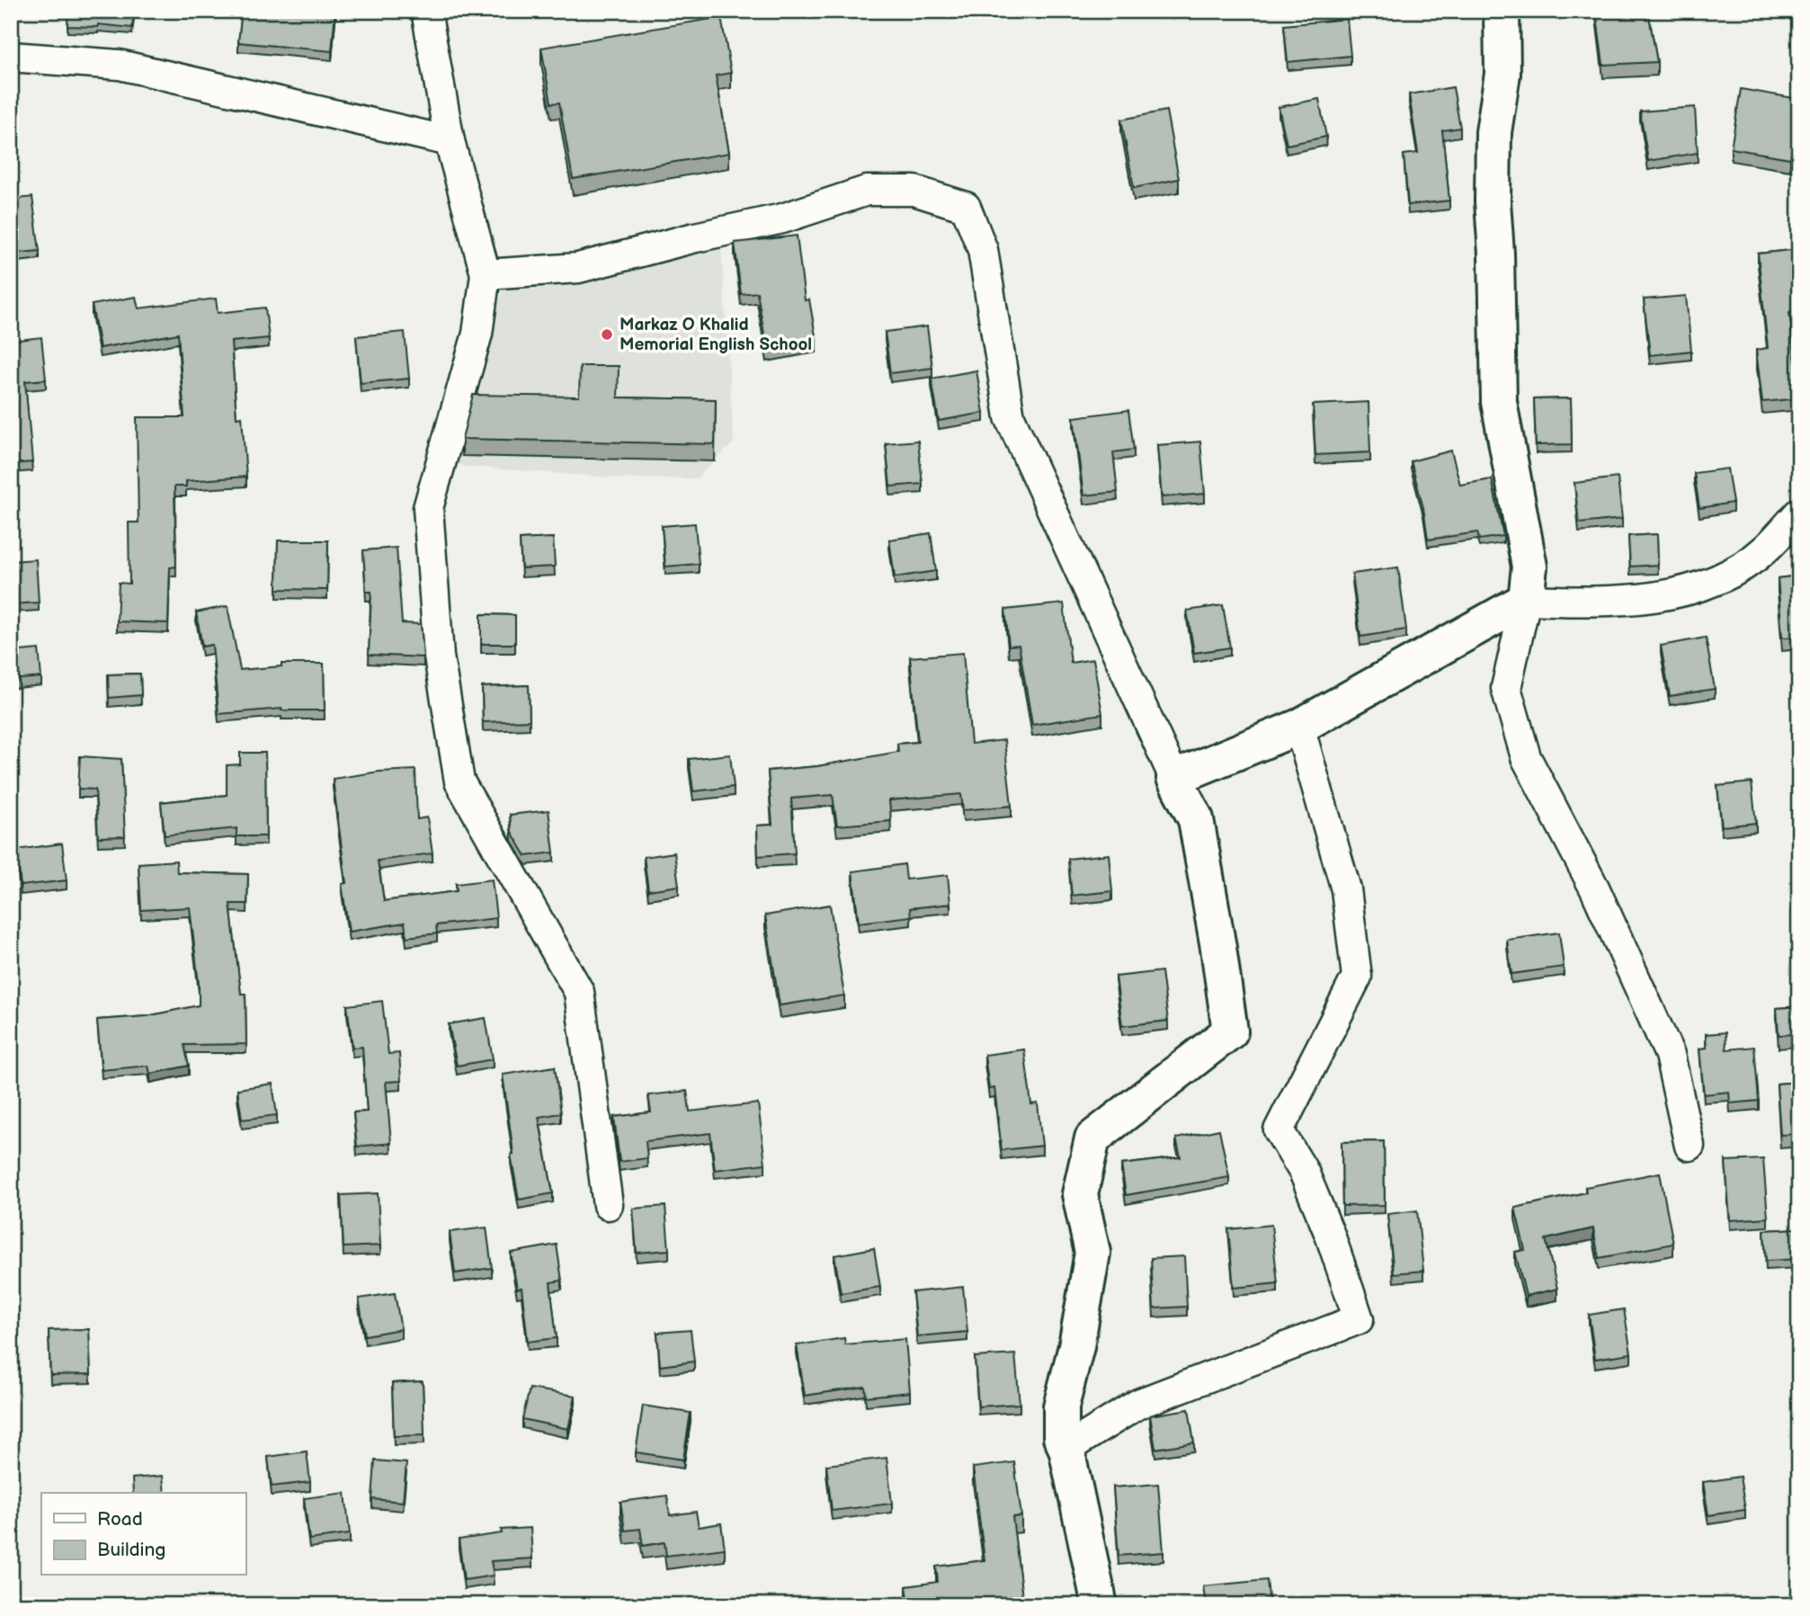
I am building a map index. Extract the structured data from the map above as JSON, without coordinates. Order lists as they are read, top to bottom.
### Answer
{
  "places": ["Markaz O Khalid Memorial English School"],
  "legend": ["Road", "Building"]
}
